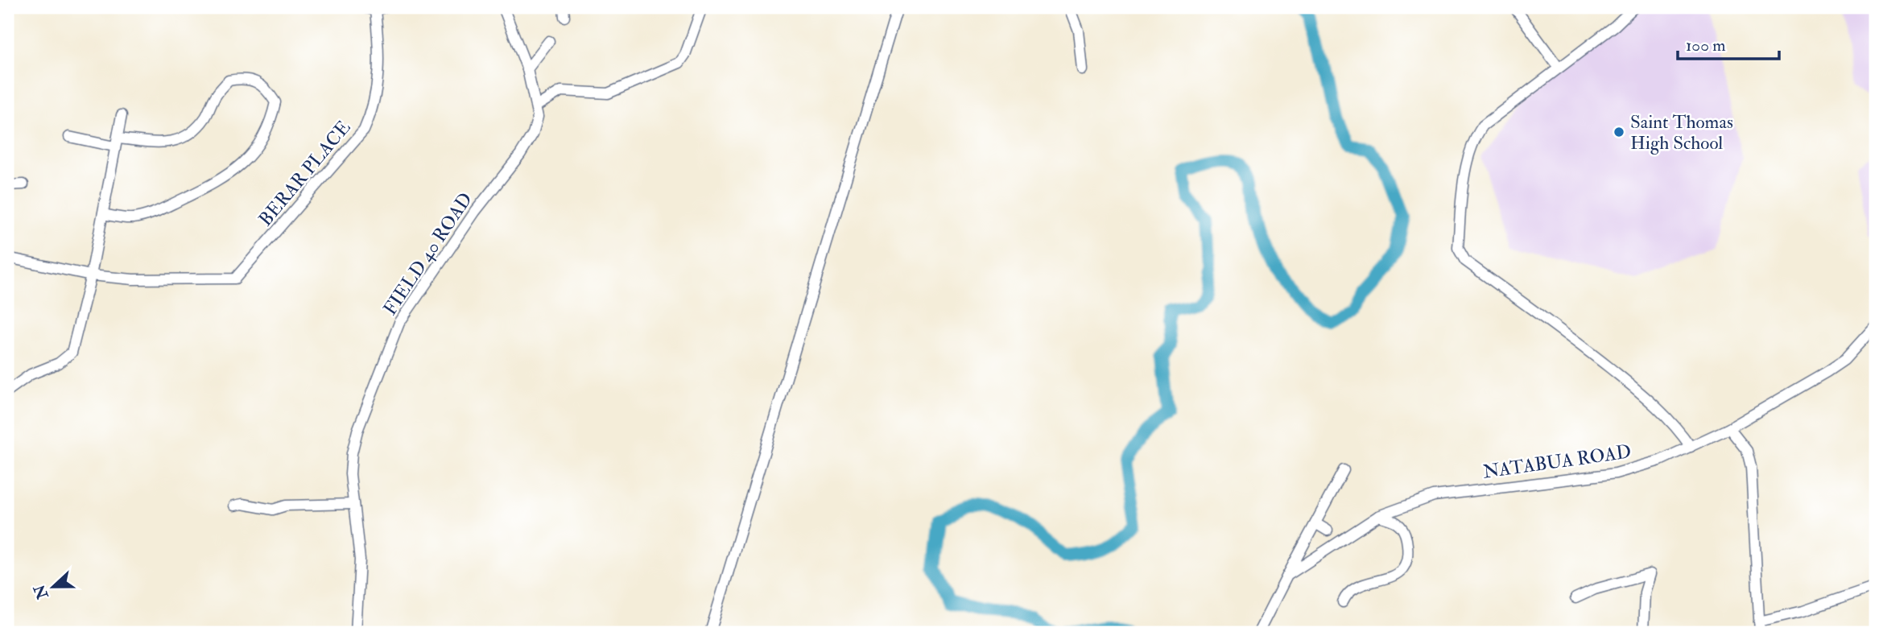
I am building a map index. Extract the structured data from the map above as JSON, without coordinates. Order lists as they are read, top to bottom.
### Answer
{
  "streets": {
    "street": ["BERAR PLACE", "FIELD 40 ROAD", "NATABUA ROAD"]
  },
  "places": ["Saint Thomas High School"],
  "scale_bar": "100 m",
  "north": "left"
}
